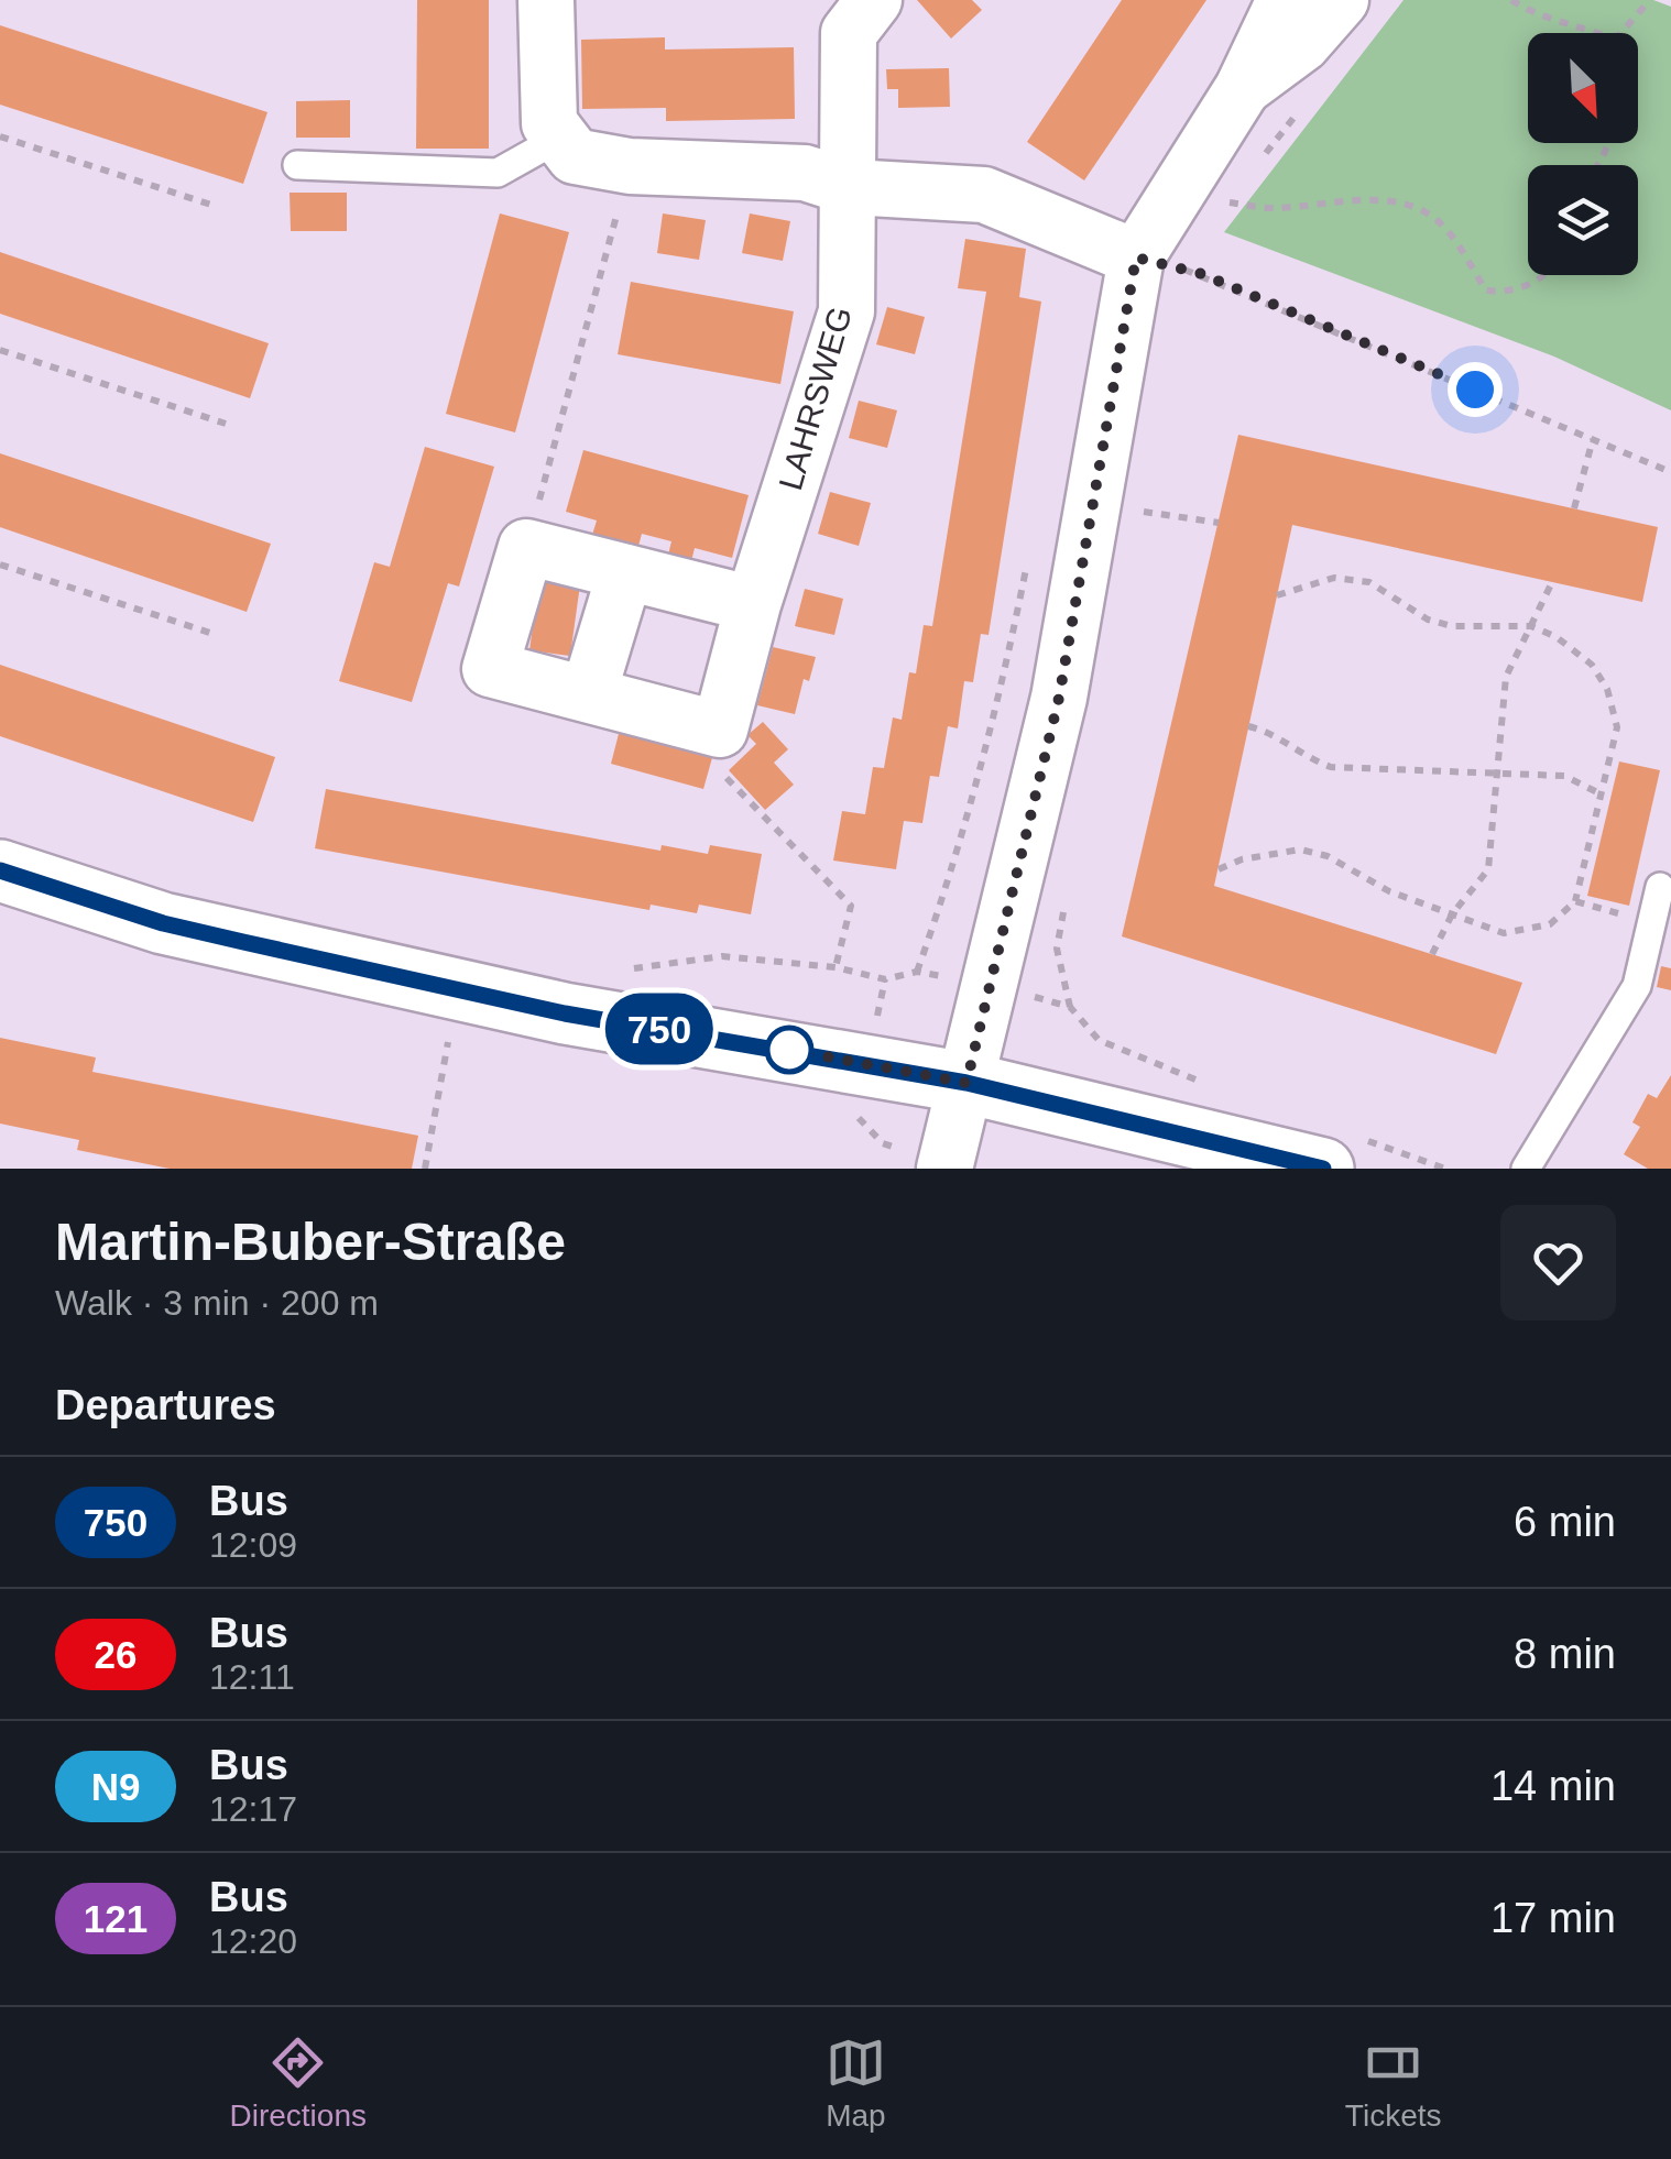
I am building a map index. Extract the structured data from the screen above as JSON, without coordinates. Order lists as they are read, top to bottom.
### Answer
{
  "streets": {
    "street": ["LAHRSWEG"]
  },
  "lines": ["bus line 750"],
  "north": "bottom right",
  "page": {
    "on_map": "750",
    "heading": [
      ["Martin-Buber-Straße", "Walk · 3 min · 200 m"],
      "Departures"
    ],
    "list": [
      {
        "mark": "750",
        "name": "Bus",
        "note": "12:09",
        "value": "6 min"
      },
      {
        "mark": "26",
        "name": "Bus",
        "note": "12:11",
        "value": "8 min"
      },
      {
        "mark": "N9",
        "name": "Bus",
        "note": "12:17",
        "value": "14 min"
      },
      {
        "mark": "121",
        "name": "Bus",
        "note": "12:20",
        "value": "17 min"
      }
    ],
    "tabs": ["Directions", "Map", "Tickets"]
  }
}
